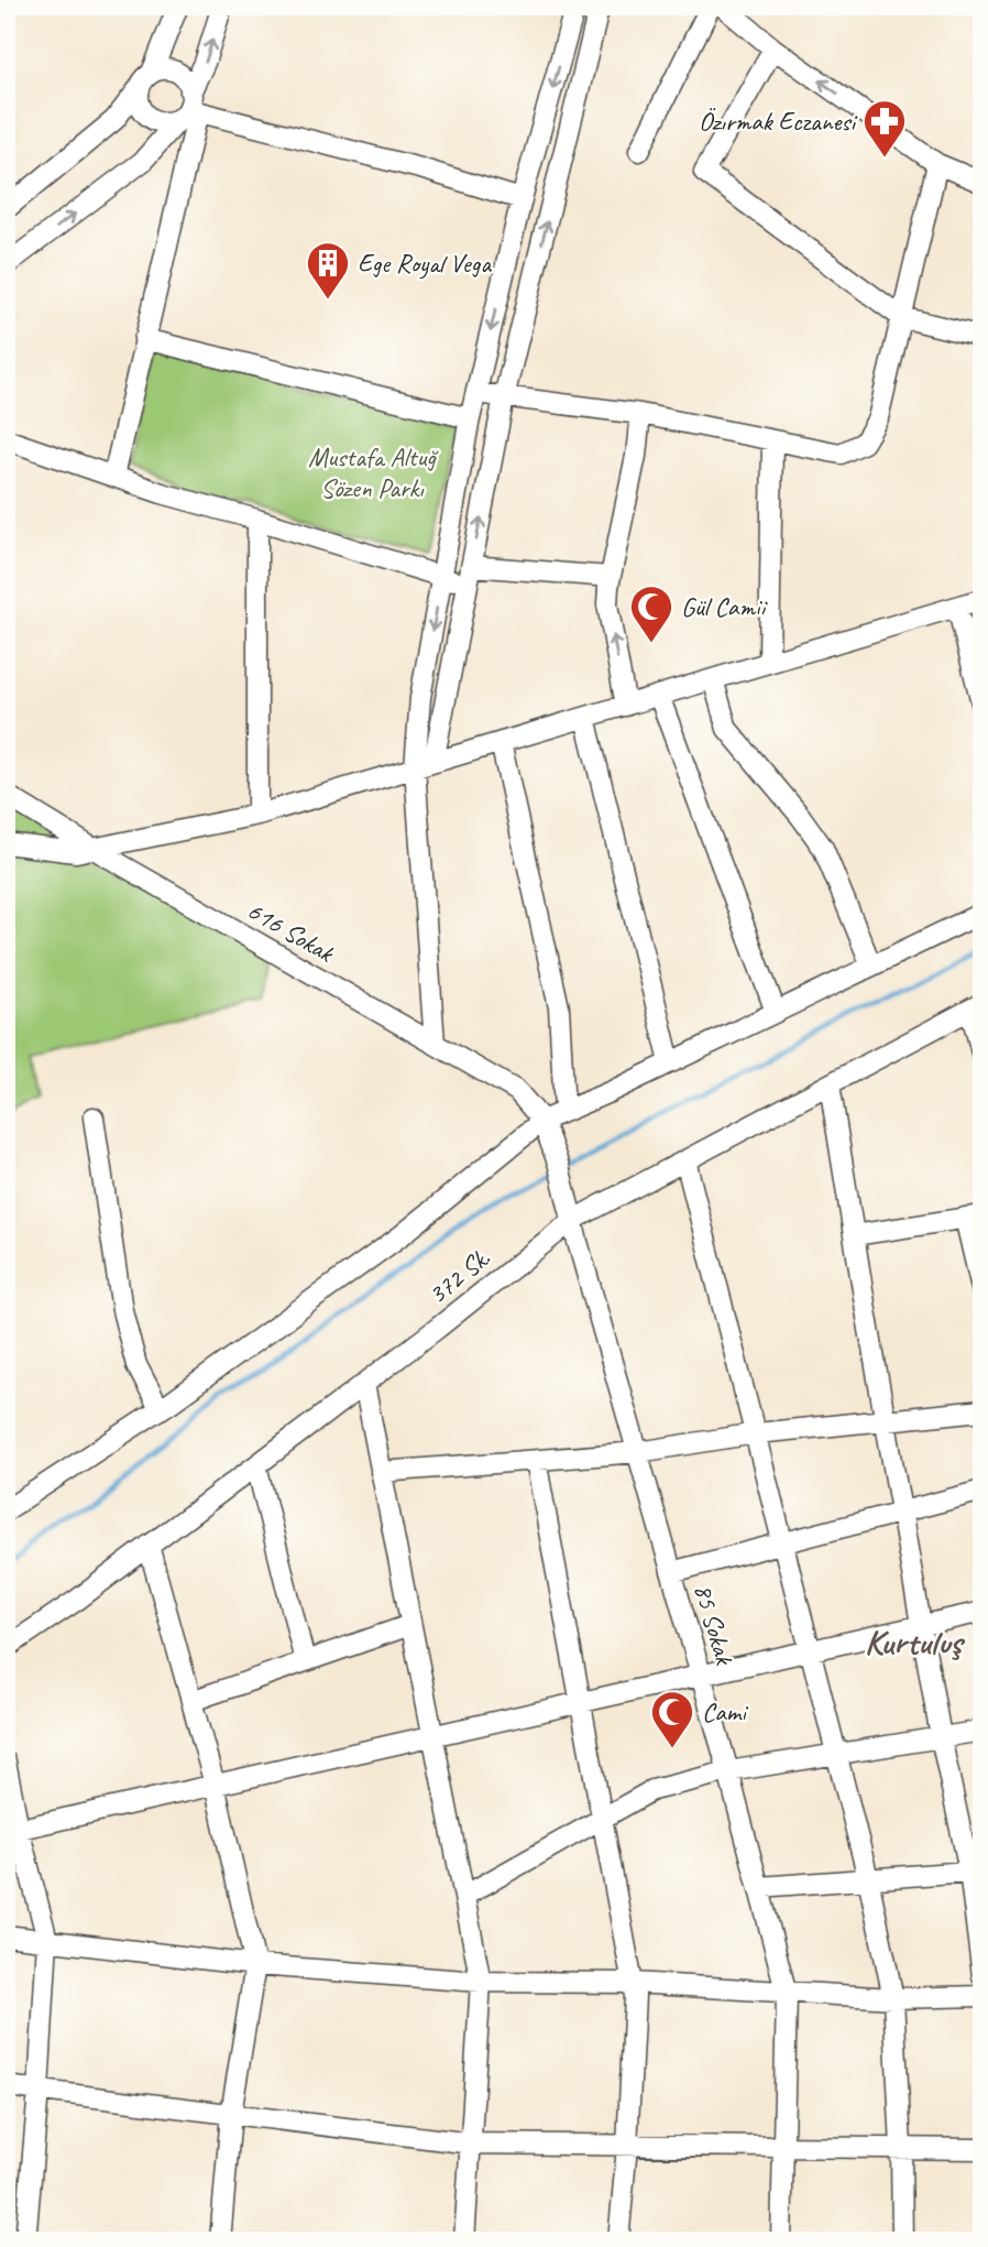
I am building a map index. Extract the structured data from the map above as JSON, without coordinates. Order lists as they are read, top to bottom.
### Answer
{
  "streets": {
    "street": ["616 Sokak", "372 Sk.", "85 Sokak"]
  },
  "crossings": [
    ["616 Sokak", "85 Sokak"],
    ["372 Sk.", "85 Sokak"]
  ],
  "districts": ["Kurtuluş"],
  "parks": ["Mustafa Altuğ Sözen Parkı"],
  "places": {
    "pharmacy": ["Özırmak Eczanesi"],
    "building": ["Ege Royal Vega"],
    "mosque": ["Gül Camii", "Cami"]
  }
}
